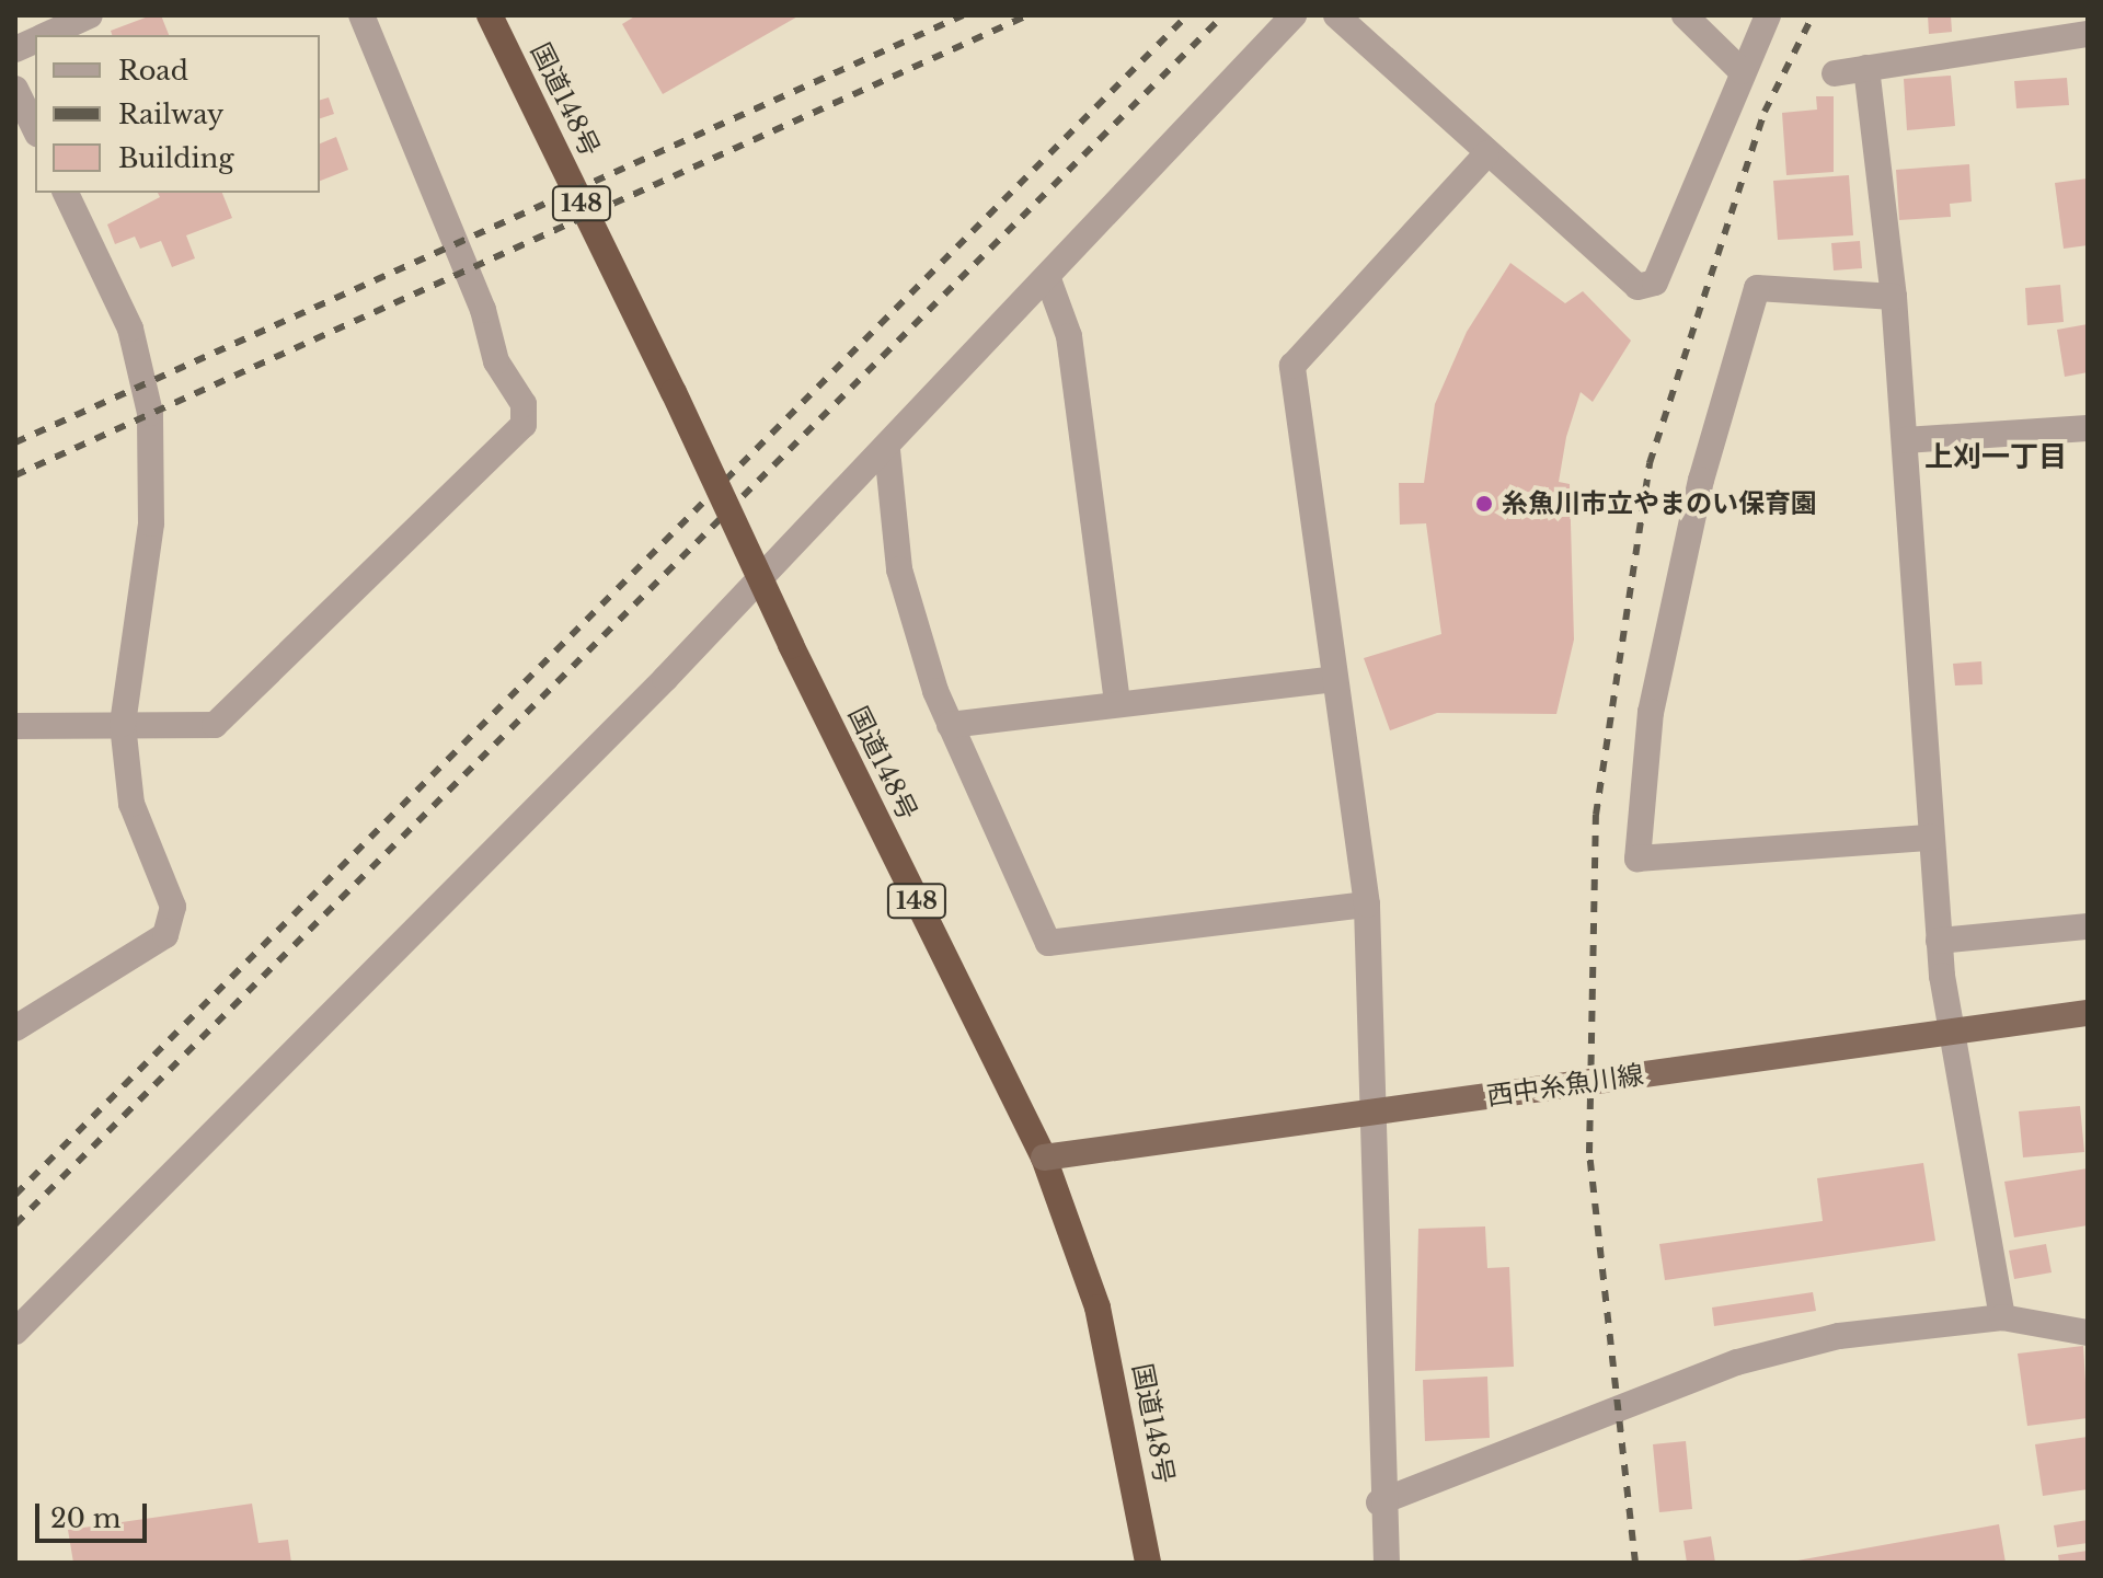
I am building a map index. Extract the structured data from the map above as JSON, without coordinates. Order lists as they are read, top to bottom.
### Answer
{
  "streets": {
    "highway": ["国道148号", "148"],
    "main road": ["西中糸魚川線"]
  },
  "crossings": [
    ["国道148号", "西中糸魚川線"]
  ],
  "districts": ["上刈一丁目"],
  "places": ["糸魚川市立やまのい保育園"],
  "legend": ["Road", "Railway", "Building"],
  "scale_bar": "20 m"
}
